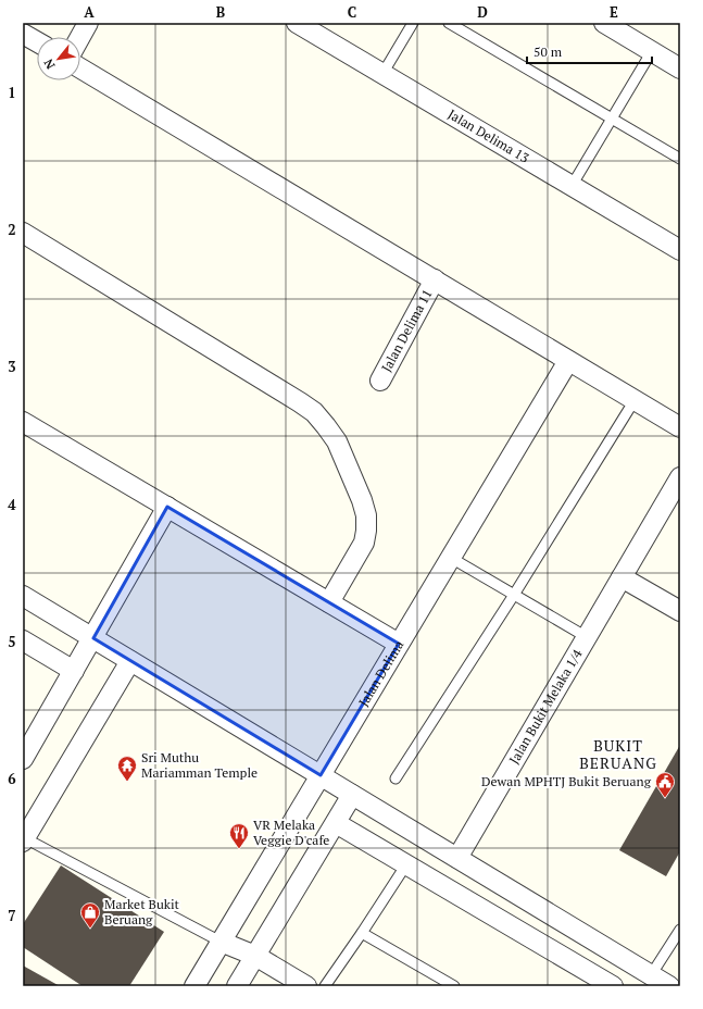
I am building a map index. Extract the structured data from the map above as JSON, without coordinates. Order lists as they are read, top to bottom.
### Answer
{
  "streets": {
    "street": [
      "Jalan Delima 13",
      "Jalan Delima 11",
      "Jalan Delima",
      "Jalan Bukit Melaka 1/4"
    ]
  },
  "districts": ["BUKIT BERUANG"],
  "places": {
    "temple": ["Sri Muthu Mariamman Temple"],
    "public building": ["Dewan MPHTJ Bukit Beruang"],
    "restaurant": ["VR Melaka Veggie D'cafe"],
    "shop": ["Market Bukit Beruang"]
  },
  "scale_bar": "50 m",
  "north": "bottom left",
  "grid": {
    "columns": [
      "A",
      "B",
      "C",
      "D",
      "E"
    ],
    "rows": [
      "1",
      "2",
      "3",
      "4",
      "5",
      "6",
      "7"
    ]
  }
}
